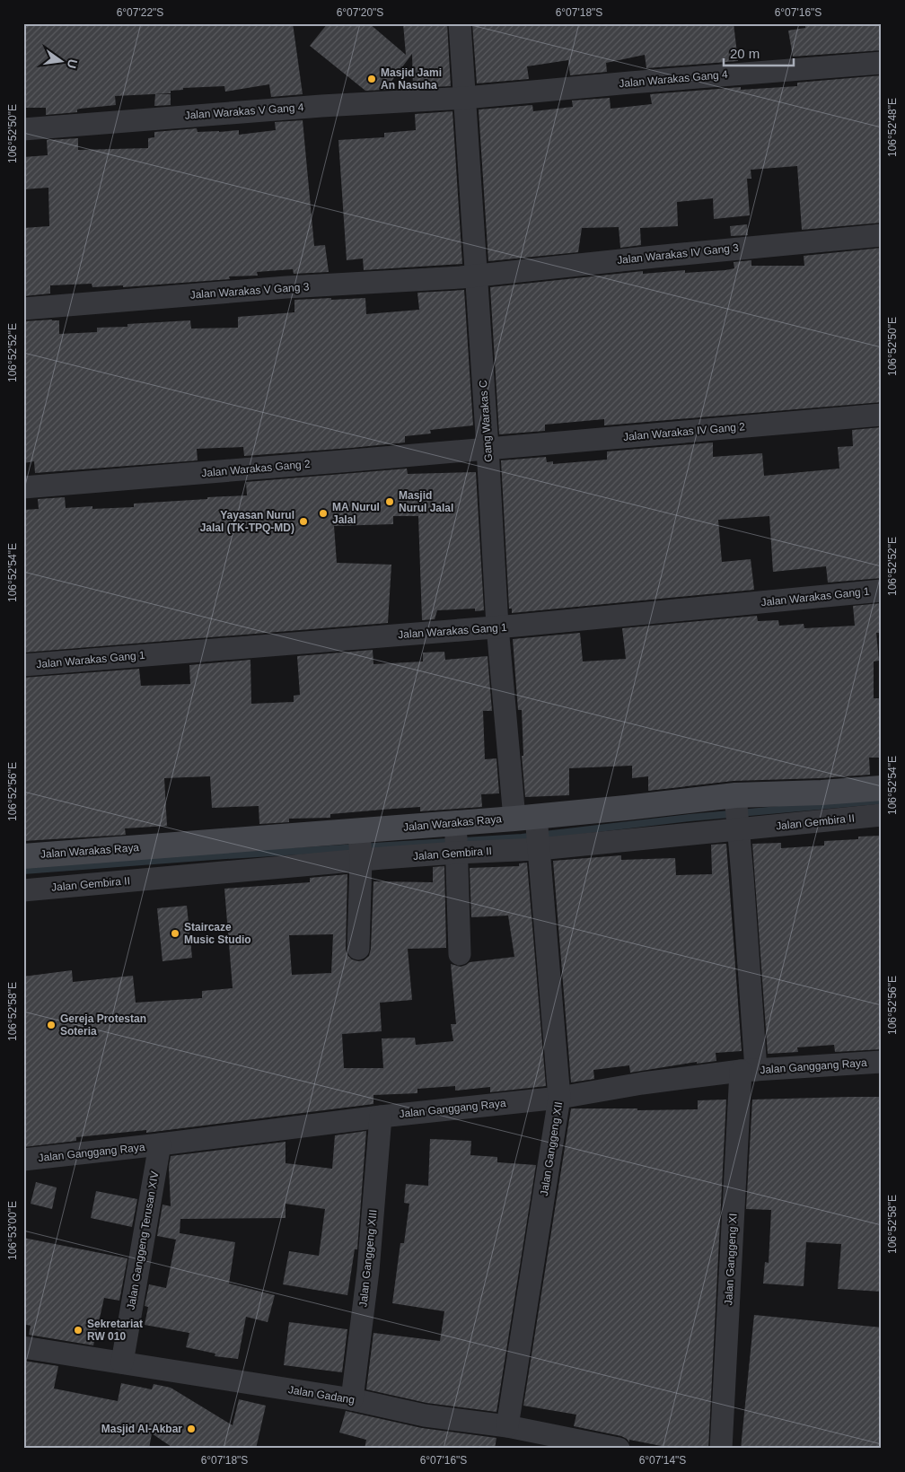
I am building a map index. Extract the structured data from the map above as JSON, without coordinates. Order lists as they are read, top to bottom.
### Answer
{
  "streets": {
    "street": [
      "Jalan Warakas Gang 4",
      "Jalan Warakas V Gang 4",
      "Jalan Warakas IV Gang 3",
      "Jalan Warakas V Gang 3",
      "Gang Warakas C",
      "Jalan Warakas IV Gang 2",
      "Jalan Warakas Gang 2",
      "Jalan Warakas Gang 1",
      "Jalan Gembira II",
      "Jalan Warakas Raya",
      "Jalan Ganggang Raya",
      "Jalan Ganggeng XII",
      "Jalan Ganggeng Terusan XIV",
      "Jalan Ganggeng XIII",
      "Jalan Ganggeng XI",
      "Jalan Gadang"
    ]
  },
  "crossings": [
    ["Jalan Warakas Gang 4", "Jalan Warakas V Gang 4"],
    ["Jalan Warakas Gang 4", "Gang Warakas C"],
    ["Jalan Warakas V Gang 4", "Gang Warakas C"],
    ["Jalan Warakas IV Gang 3", "Jalan Warakas V Gang 3"],
    ["Jalan Warakas IV Gang 3", "Gang Warakas C"],
    ["Jalan Warakas V Gang 3", "Gang Warakas C"],
    ["Gang Warakas C", "Jalan Warakas IV Gang 2"],
    ["Gang Warakas C", "Jalan Warakas Gang 2"],
    ["Gang Warakas C", "Jalan Warakas Gang 1"],
    ["Gang Warakas C", "Jalan Gembira II"],
    ["Gang Warakas C", "Jalan Warakas Raya"],
    ["Gang Warakas C", "Jalan Ganggeng XII"],
    ["Jalan Warakas IV Gang 2", "Jalan Warakas Gang 2"],
    ["Jalan Gembira II", "Jalan Warakas Raya"],
    ["Jalan Gembira II", "Jalan Ganggeng XII"],
    ["Jalan Gembira II", "Jalan Ganggeng XI"],
    ["Jalan Warakas Raya", "Jalan Ganggeng XII"],
    ["Jalan Warakas Raya", "Jalan Ganggeng XI"],
    ["Jalan Ganggang Raya", "Jalan Ganggeng XII"],
    ["Jalan Ganggang Raya", "Jalan Ganggeng Terusan XIV"],
    ["Jalan Ganggang Raya", "Jalan Ganggeng XIII"],
    ["Jalan Ganggang Raya", "Jalan Ganggeng XI"],
    ["Jalan Ganggeng XII", "Jalan Gadang"],
    ["Jalan Ganggeng Terusan XIV", "Jalan Gadang"],
    ["Jalan Ganggeng XIII", "Jalan Gadang"]
  ],
  "places": [
    "Masjid Jami An Nasuha",
    "Masjid Nurul Jalal",
    "MA Nurul Jalal",
    "Yayasan Nurul Jalal (TK-TPQ-MD)",
    "Staircaze Music Studio",
    "Gereja Protestan Soteria",
    "Sekretariat RW 010",
    "Masjid Al-Akbar"
  ],
  "scale_bar": "20 m",
  "north": "right",
  "coordinates": [
    "6°07'22\"S",
    "6°07'20\"S",
    "6°07'18\"S",
    "6°07'16\"S",
    "106°52'48\"E",
    "106°52'50\"E",
    "106°52'52\"E",
    "106°52'54\"E",
    "106°52'56\"E",
    "106°52'58\"E",
    "106°53'00\"E",
    "6°07'14\"S"
  ]
}
